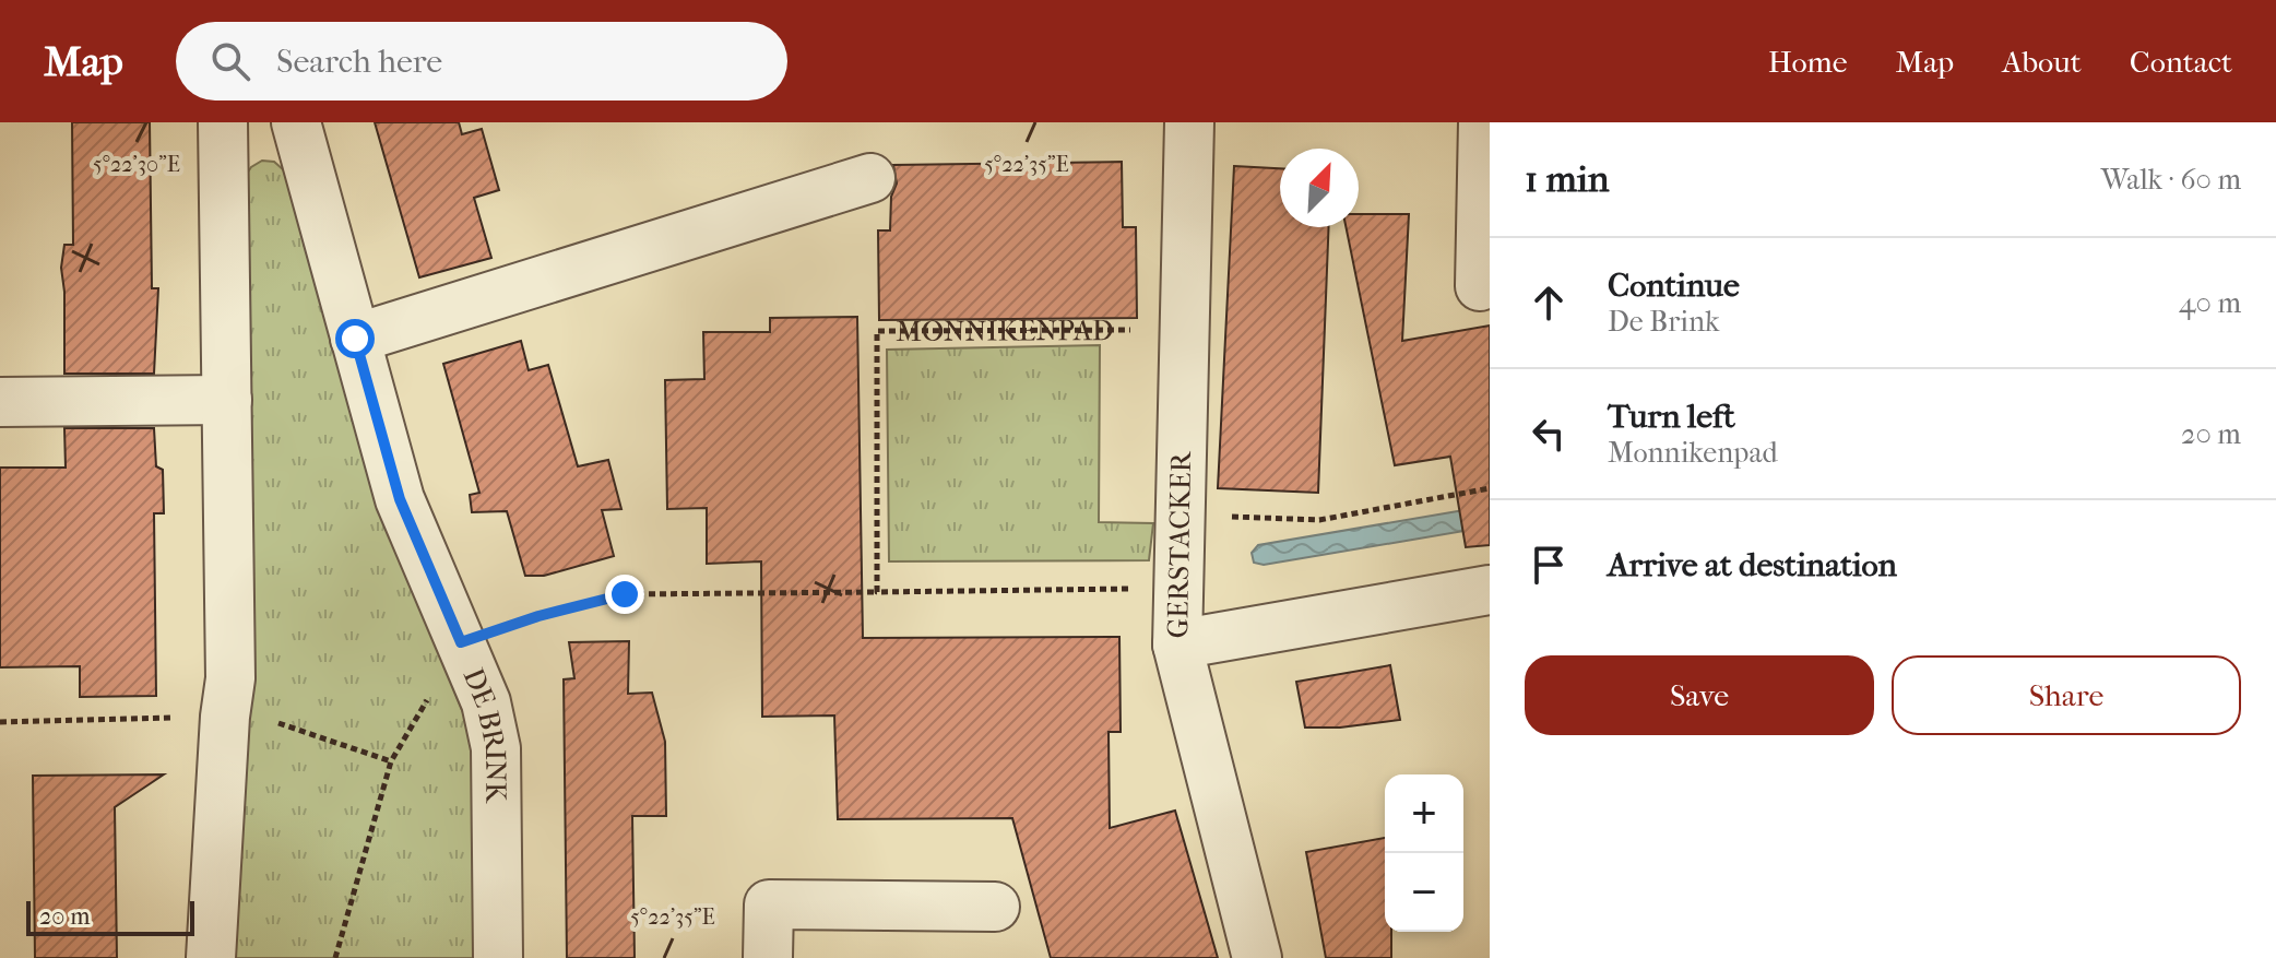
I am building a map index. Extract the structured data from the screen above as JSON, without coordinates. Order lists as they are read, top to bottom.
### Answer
{
  "streets": {
    "street": ["GERSTACKER", "DE BRINK"],
    "path": ["MONNIKENPAD"]
  },
  "crossings": [
    ["MONNIKENPAD", "GERSTACKER"]
  ],
  "scale_bar": "20 m",
  "north": "top right",
  "page": {
    "header": "Map",
    "search": "Search here",
    "nav": [
      "Home",
      "Map",
      "About",
      "Contact"
    ],
    "heading": ["1 min", "Walk · 60 m"],
    "list": [
      ["Continue", "De Brink", "40 m"],
      ["Turn left", "Monnikenpad", "20 m"],
      "Arrive at destination"
    ],
    "buttons": ["Save", "Share"],
    "map_buttons": ["+", "−"],
    "scale": "20 m"
  },
  "coordinates": ["5°22'30\"E", "5°22'35\"E"]
}
